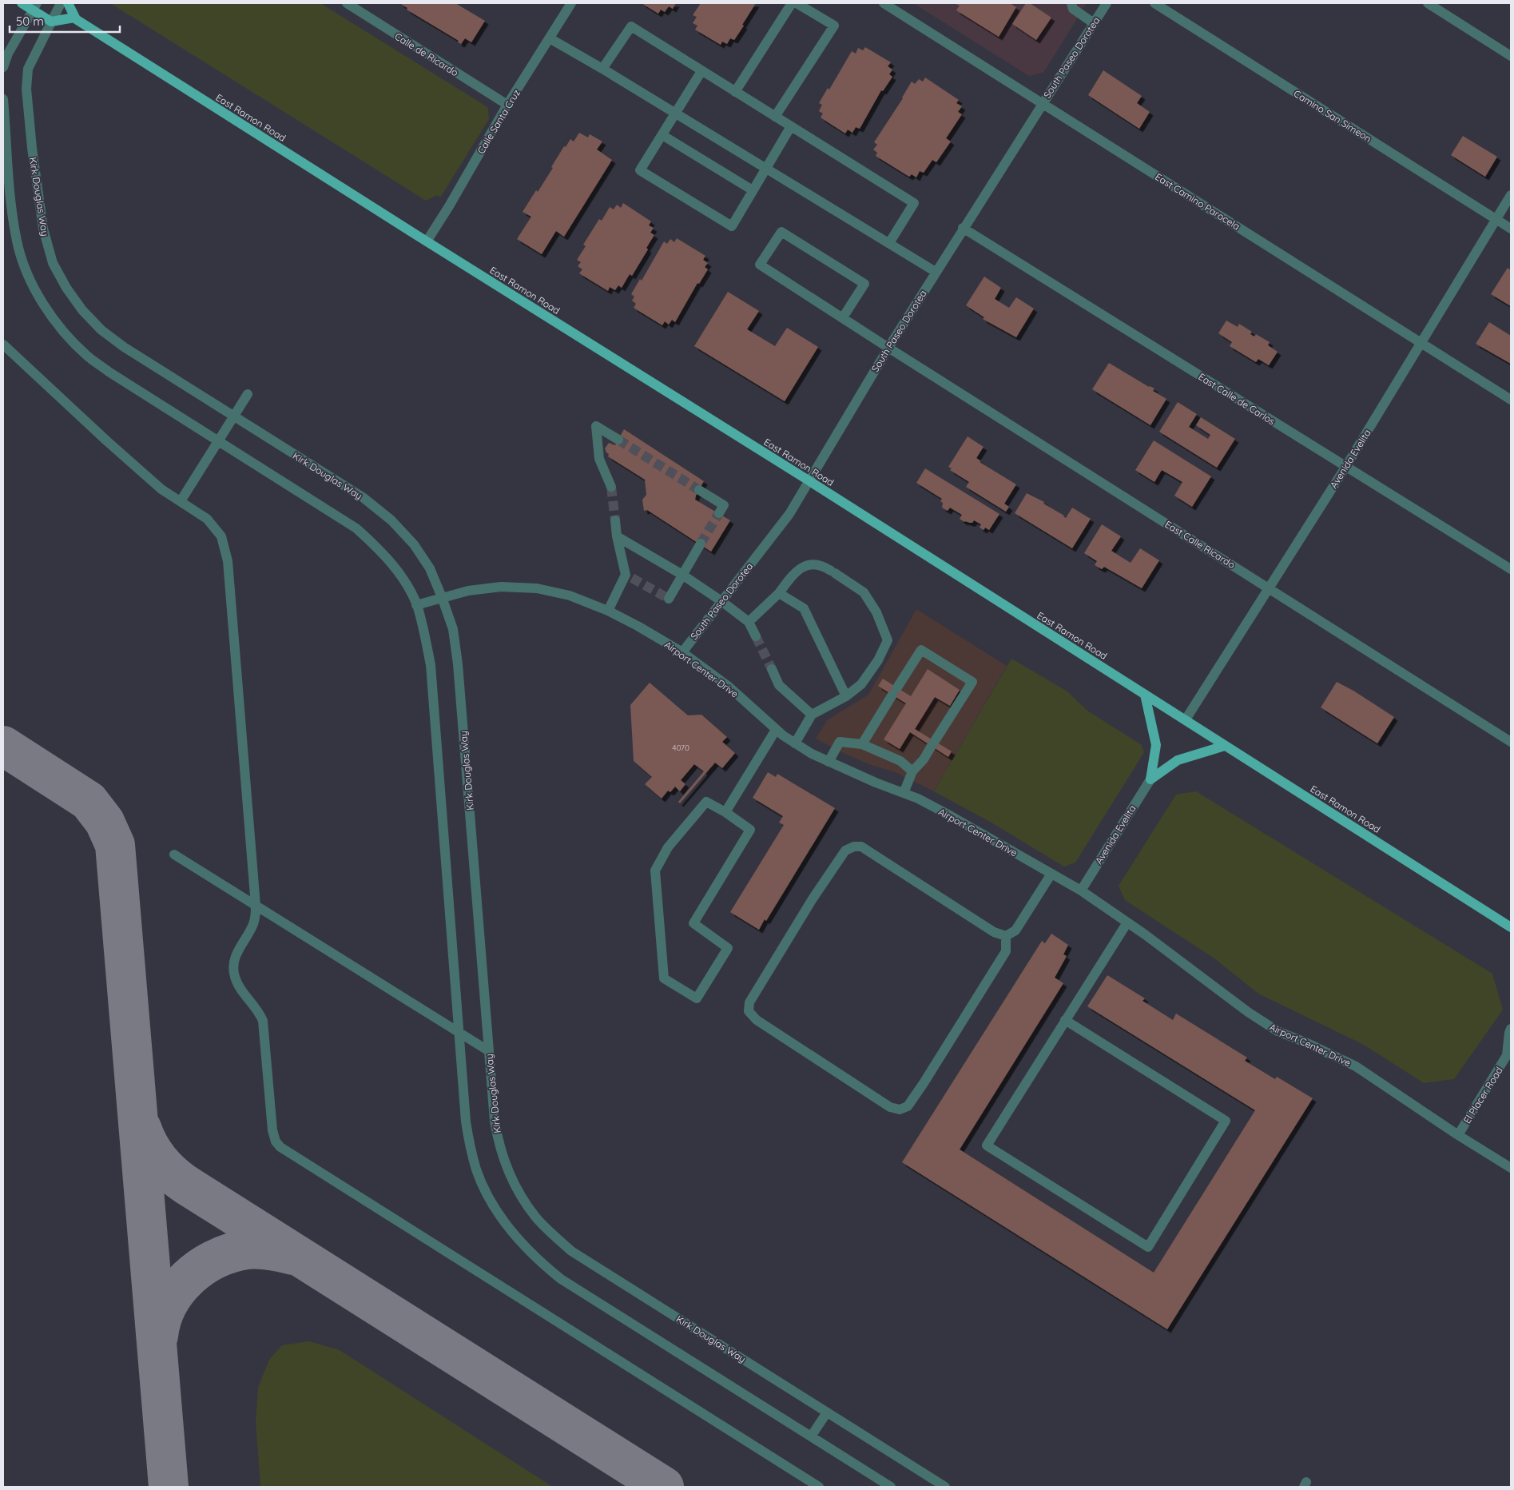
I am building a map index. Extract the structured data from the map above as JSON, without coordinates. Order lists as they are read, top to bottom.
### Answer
{
  "streets": {
    "main road": ["East Ramon Road"],
    "street": [
      "Calle de Ricardo",
      "South Paseo Dorotea",
      "Camino San Simeon",
      "Calle Santa Cruz",
      "Kirk Douglas Way",
      "East Camino Parocela",
      "East Calle de Carlos",
      "Avenida Evelita",
      "East Calle Ricardo",
      "Airport Center Drive",
      "El Placer Road"
    ]
  },
  "crossings": [
    ["Calle de Ricardo", "Calle Santa Cruz"],
    ["South Paseo Dorotea", "East Ramon Road"],
    ["South Paseo Dorotea", "East Camino Parocela"],
    ["South Paseo Dorotea", "East Calle de Carlos"],
    ["South Paseo Dorotea", "East Calle Ricardo"],
    ["South Paseo Dorotea", "Airport Center Drive"],
    ["Camino San Simeon", "Avenida Evelita"],
    ["East Ramon Road", "Calle Santa Cruz"],
    ["East Ramon Road", "Avenida Evelita"],
    ["Kirk Douglas Way", "Airport Center Drive"],
    ["East Camino Parocela", "Avenida Evelita"],
    ["East Calle de Carlos", "Avenida Evelita"],
    ["Avenida Evelita", "East Calle Ricardo"],
    ["Avenida Evelita", "Airport Center Drive"],
    ["Airport Center Drive", "El Placer Road"]
  ],
  "house_numbers": ["4070"],
  "scale_bar": "50 m"
}
